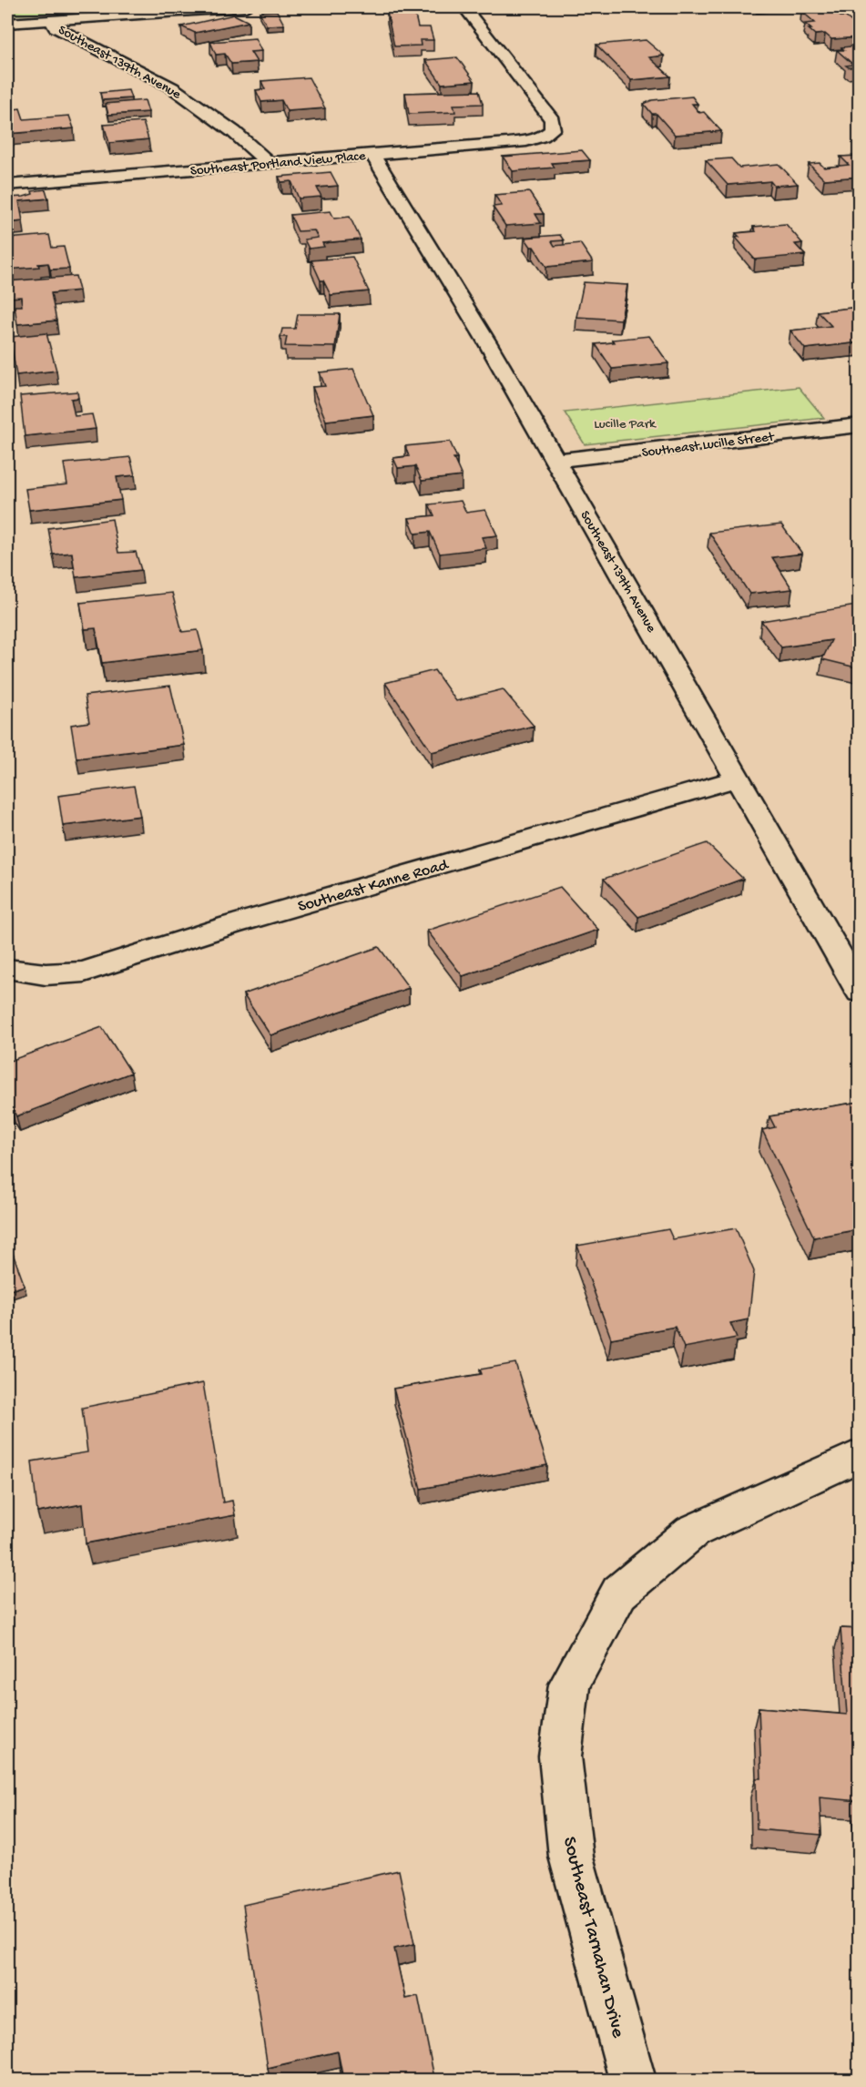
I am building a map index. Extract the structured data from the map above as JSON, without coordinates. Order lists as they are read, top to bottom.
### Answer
{
  "streets": {
    "street": [
      "Southeast 139th Avenue",
      "Southeast Portland View Place",
      "Southeast Lucille Street",
      "Southeast Kanne Road",
      "Southeast Tarnahan Drive"
    ]
  },
  "crossings": [
    ["Southeast 139th Avenue", "Southeast Portland View Place"],
    ["Southeast 139th Avenue", "Southeast Lucille Street"],
    ["Southeast 139th Avenue", "Southeast Kanne Road"]
  ],
  "parks": ["Lucille Park"]
}
